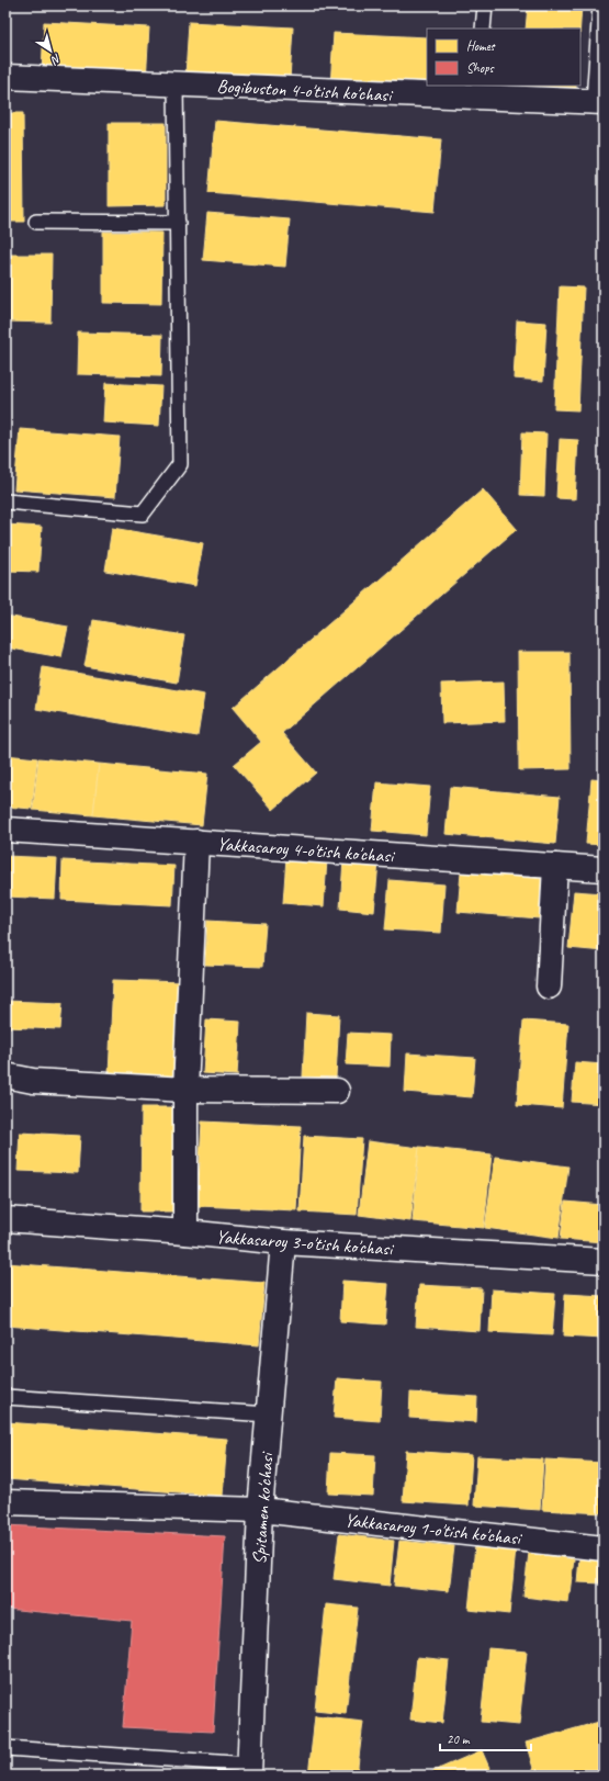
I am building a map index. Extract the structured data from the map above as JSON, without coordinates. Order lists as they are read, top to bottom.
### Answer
{
  "streets": {
    "street": [
      "Bogibuston 4-o'tish ko'chasi",
      "Yakkasaroy 4-o'tish ko'chasi",
      "Yakkasaroy 3-o'tish ko'chasi",
      "Spitamen ko'chasi",
      "Yakkasaroy 1-o'tish ko'chasi"
    ]
  },
  "crossings": [
    ["Yakkasaroy 3-o'tish ko'chasi", "Spitamen ko'chasi"],
    ["Spitamen ko'chasi", "Yakkasaroy 1-o'tish ko'chasi"]
  ],
  "legend": ["Homes", "Shops"],
  "scale_bar": "20 m",
  "north": "bottom right"
}
